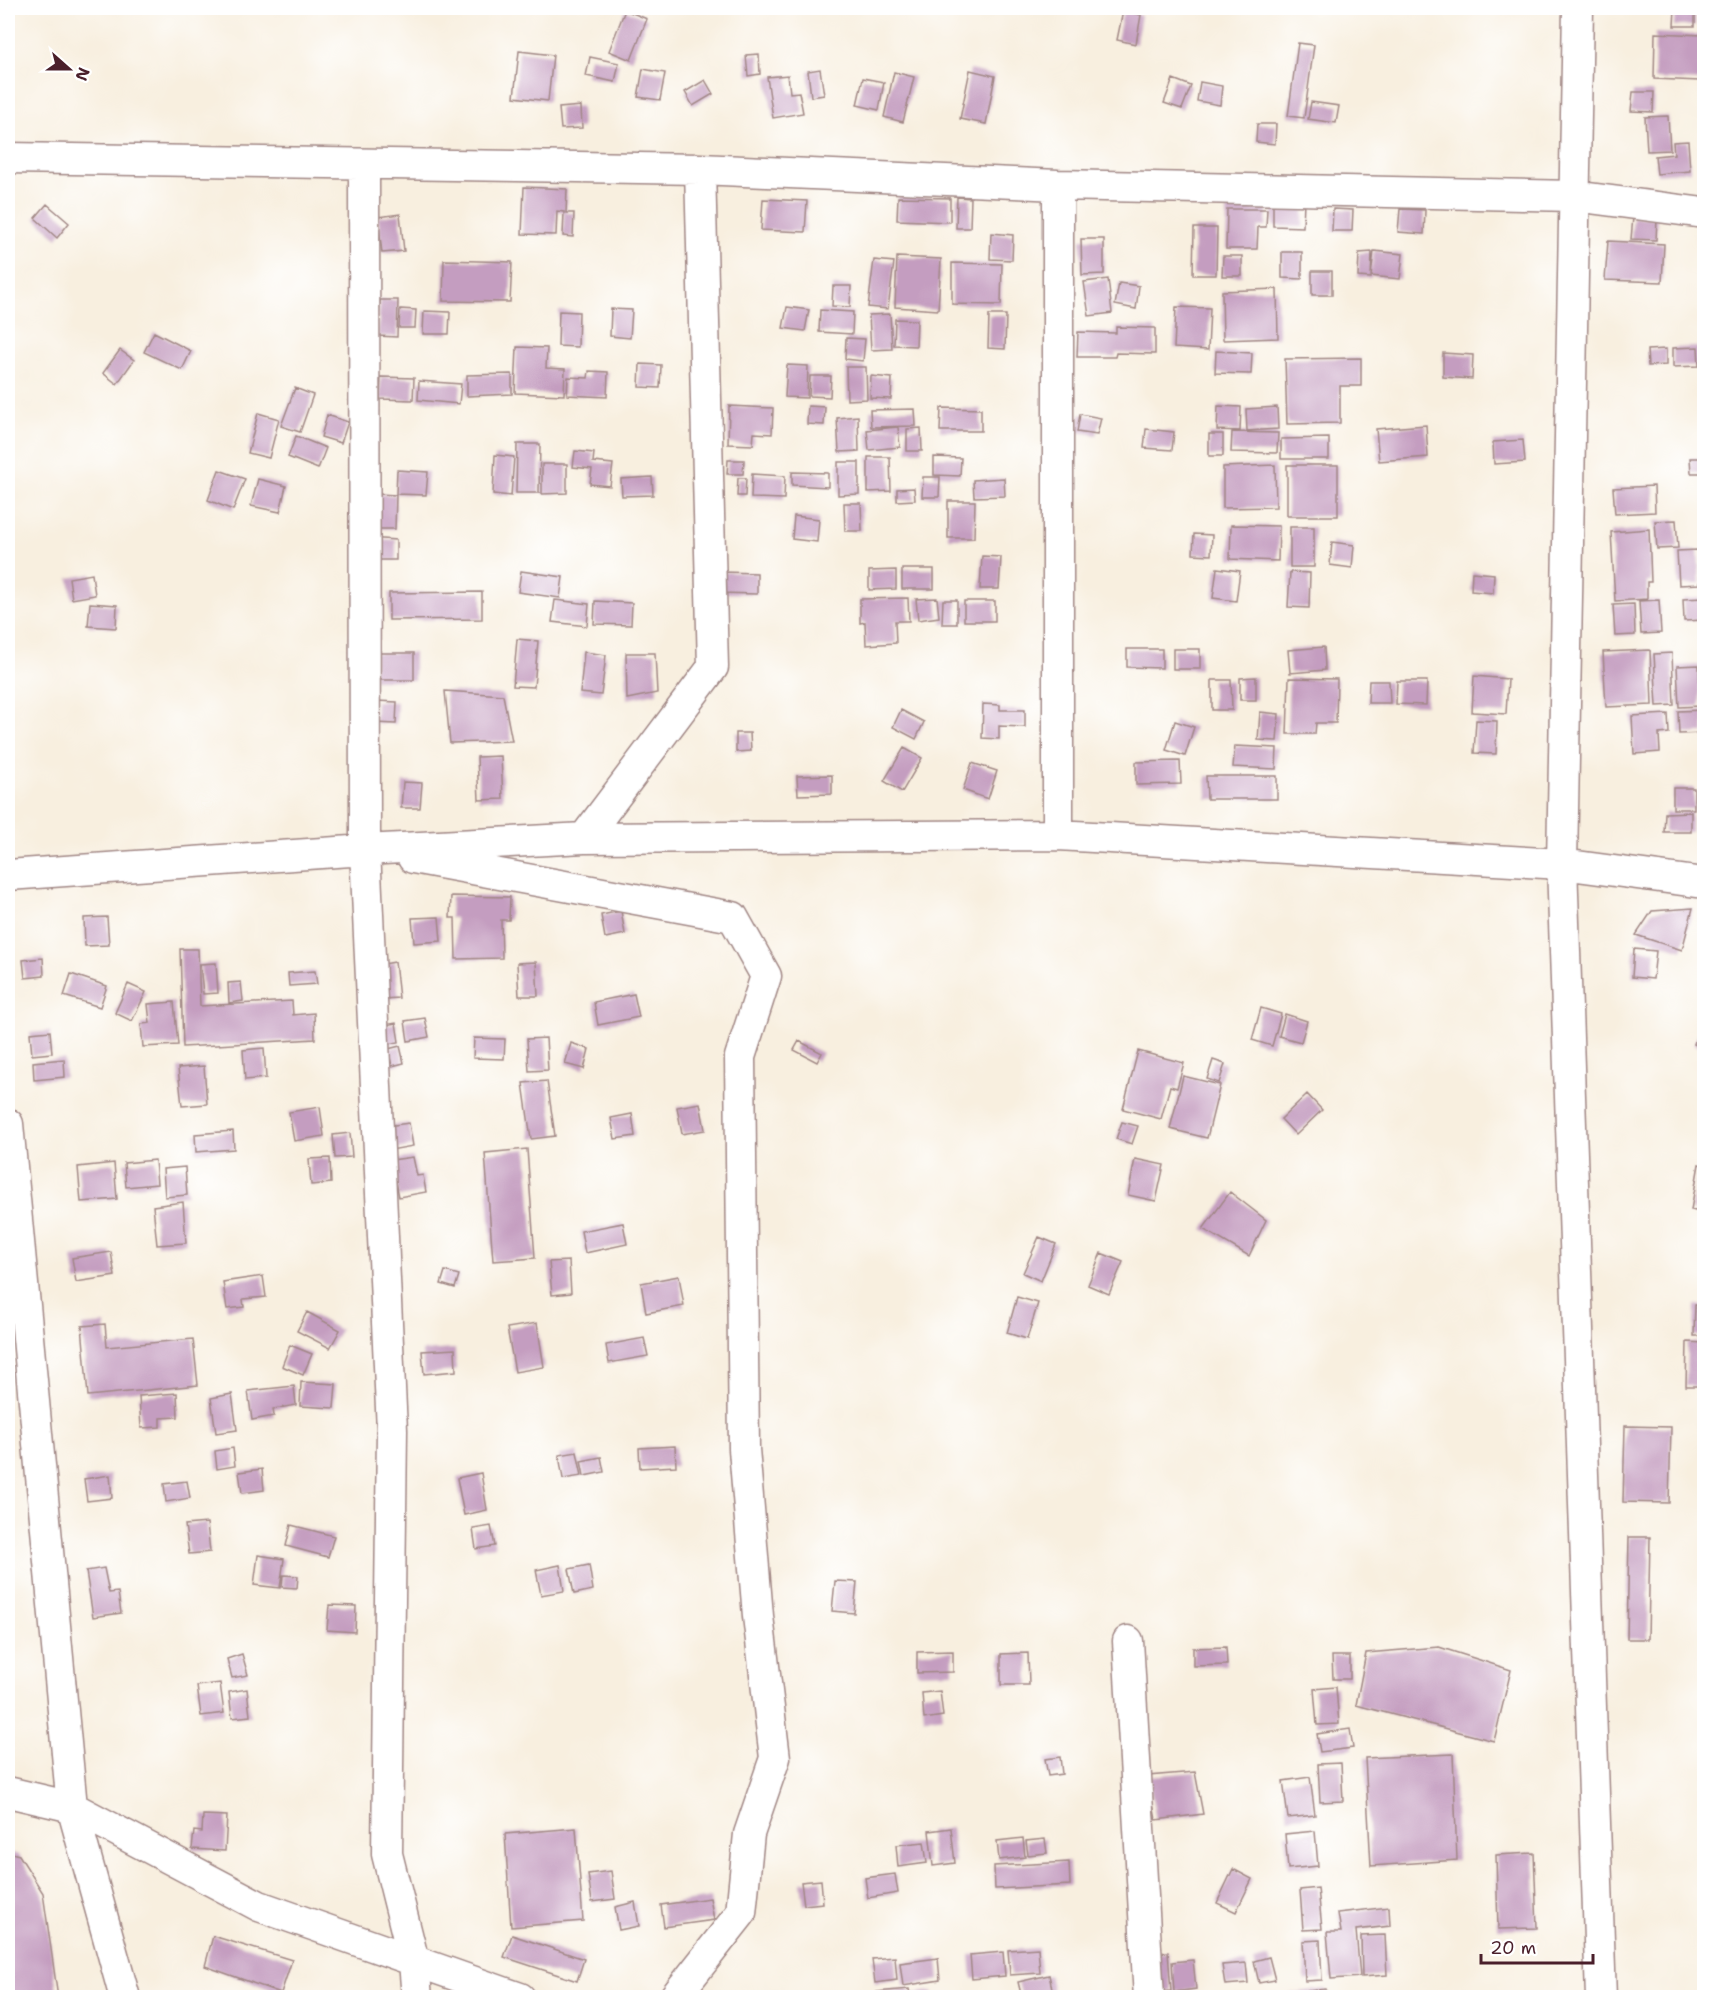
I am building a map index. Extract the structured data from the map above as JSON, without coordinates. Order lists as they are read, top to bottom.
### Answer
{
  "scale_bar": "20 m",
  "north": "right"
}
